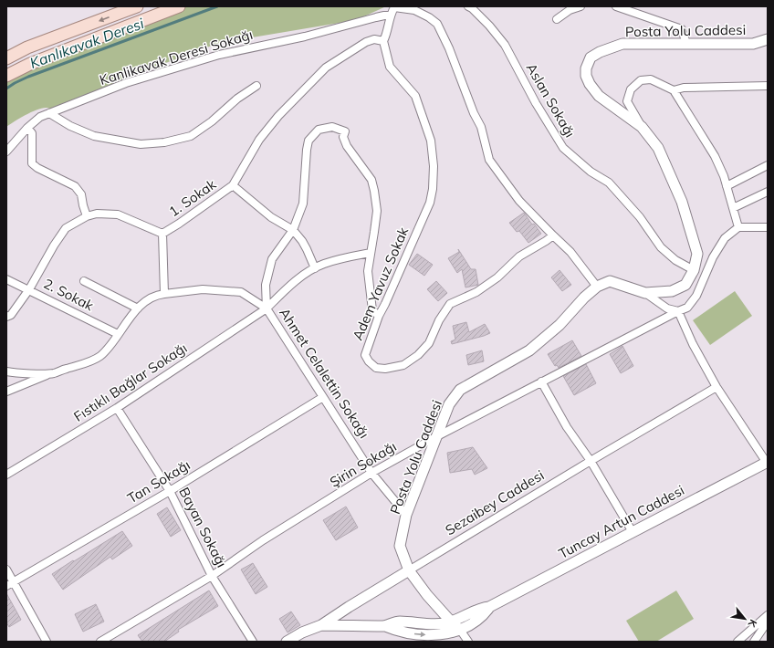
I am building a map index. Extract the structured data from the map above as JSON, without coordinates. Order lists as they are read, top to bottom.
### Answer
{
  "streets": {
    "street": [
      "Posta Yolu Caddesi",
      "Kanlikavak Deresi Sokağı",
      "Aslan Sokağı",
      "1. Sokak",
      "Adem Yavuz Sokak",
      "2. Sokak",
      "Ahmet Celalettin Sokağı",
      "Fıstıklı Bağlar Sokağı",
      "Şirin Sokağı",
      "Tan Sokağı",
      "Sezaibey Caddesi",
      "Tuncay Artun Caddesi",
      "Bayan Sokağı"
    ]
  },
  "crossings": [
    ["Posta Yolu Caddesi", "Aslan Sokağı"],
    ["Posta Yolu Caddesi", "Ahmet Celalettin Sokağı"],
    ["Posta Yolu Caddesi", "Şirin Sokağı"],
    ["Posta Yolu Caddesi", "Sezaibey Caddesi"],
    ["Kanlikavak Deresi Sokağı", "Adem Yavuz Sokak"],
    ["1. Sokak", "Adem Yavuz Sokak"],
    ["1. Sokak", "2. Sokak"],
    ["Adem Yavuz Sokak", "Ahmet Celalettin Sokağı"],
    ["Ahmet Celalettin Sokağı", "Fıstıklı Bağlar Sokağı"],
    ["Ahmet Celalettin Sokağı", "Şirin Sokağı"],
    ["Ahmet Celalettin Sokağı", "Tan Sokağı"],
    ["Fıstıklı Bağlar Sokağı", "Bayan Sokağı"],
    ["Şirin Sokağı", "Bayan Sokağı"],
    ["Tan Sokağı", "Bayan Sokağı"]
  ],
  "water": ["Kanlıkavak Deresi"],
  "north": "bottom right"
}
